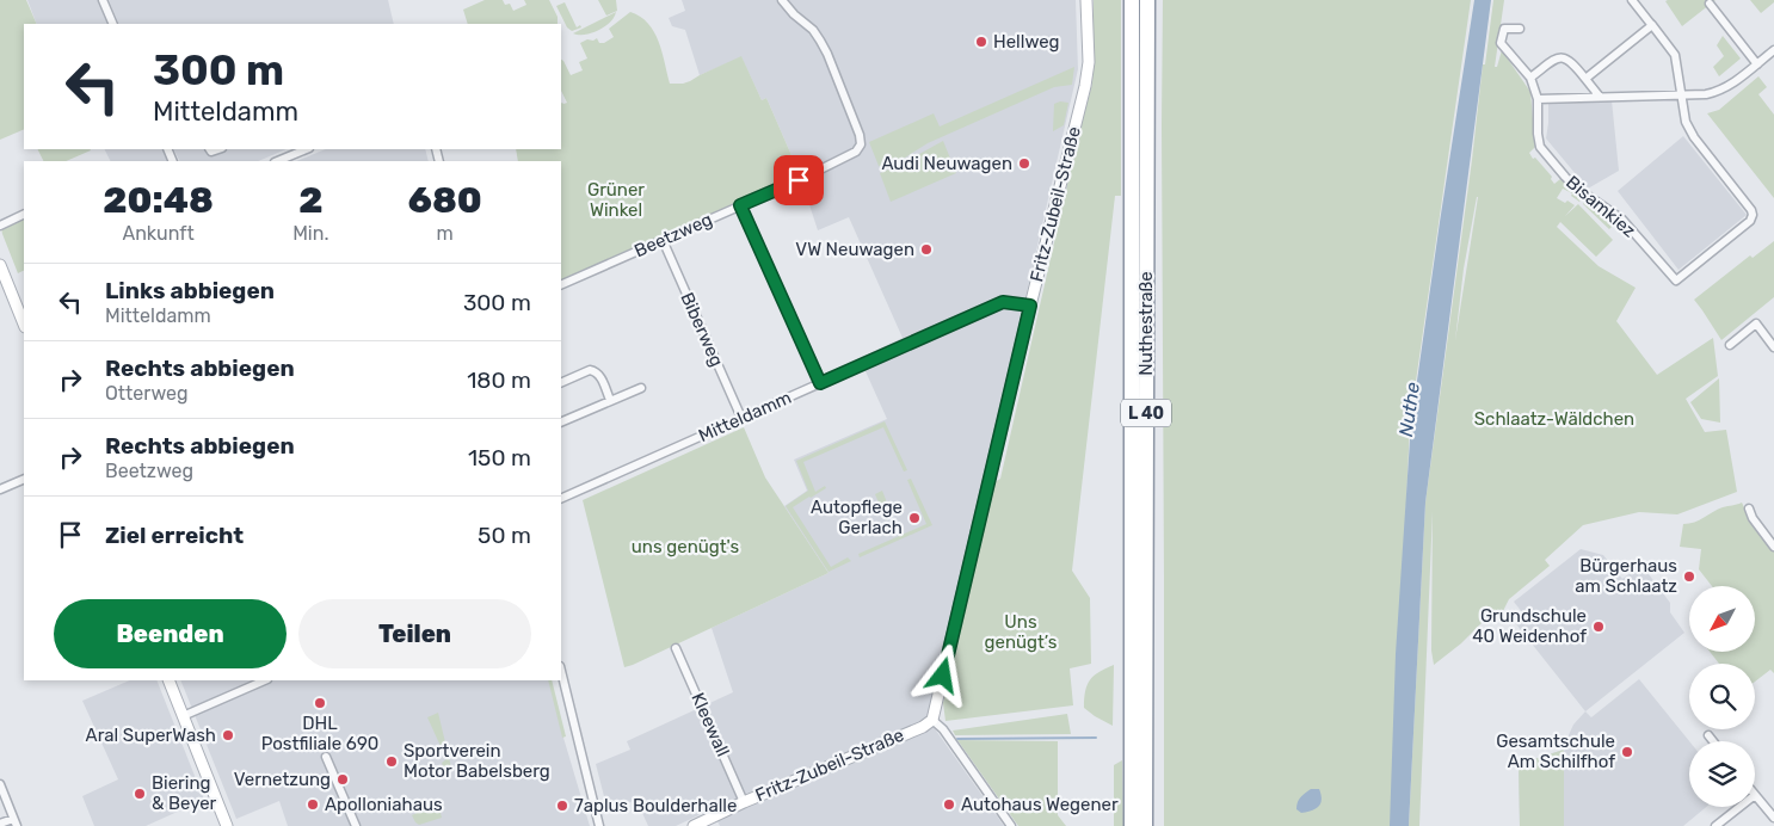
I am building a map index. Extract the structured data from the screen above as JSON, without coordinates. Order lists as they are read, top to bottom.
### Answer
{
  "streets": {
    "highway": ["Nuthestraße", "L 40"],
    "street": [
      "Fritz-Zubeil-Straße",
      "Bisamkiez",
      "Beetzweg",
      "Biberweg",
      "Mitteldamm",
      "Kleewall"
    ]
  },
  "crossings": [
    ["Fritz-Zubeil-Straße", "Mitteldamm"],
    ["Fritz-Zubeil-Straße", "Kleewall"],
    ["Beetzweg", "Biberweg"],
    ["Biberweg", "Mitteldamm"]
  ],
  "water": ["Nuthe"],
  "parks": [
    "Grüner Winkel",
    "Schlaatz-Wäldchen",
    "uns genügt's",
    "Uns genügt’s"
  ],
  "places": [
    "Hellweg",
    "Audi Neuwagen",
    "VW Neuwagen",
    "Autopflege Gerlach",
    "Bürgerhaus am Schlaatz",
    "Grundschule 40 Weidenhof",
    "DHL Postfiliale 690",
    "Aral SuperWash",
    "Gesamtschule Am Schilfhof",
    "Sportverein Motor Babelsberg",
    "Vernetzung",
    "Biering & Beyer",
    "Apolloniahaus",
    "Autohaus Wegener",
    "7aplus Boulderhalle"
  ],
  "north": "bottom left",
  "page": {
    "turn": ["300 m", "Mitteldamm"],
    "eta": [
      "20:48",
      "Ankunft",
      "2",
      "Min.",
      "680",
      "m"
    ],
    "list": [
      {
        "name": "Links abbiegen",
        "note": "Mitteldamm",
        "value": "300 m"
      },
      {
        "name": "Rechts abbiegen",
        "note": "Otterweg",
        "value": "180 m"
      },
      {
        "name": "Rechts abbiegen",
        "note": "Beetzweg",
        "value": "150 m"
      },
      {
        "name": "Ziel erreicht",
        "value": "50 m"
      }
    ],
    "buttons": ["Beenden", "Teilen"]
  }
}
